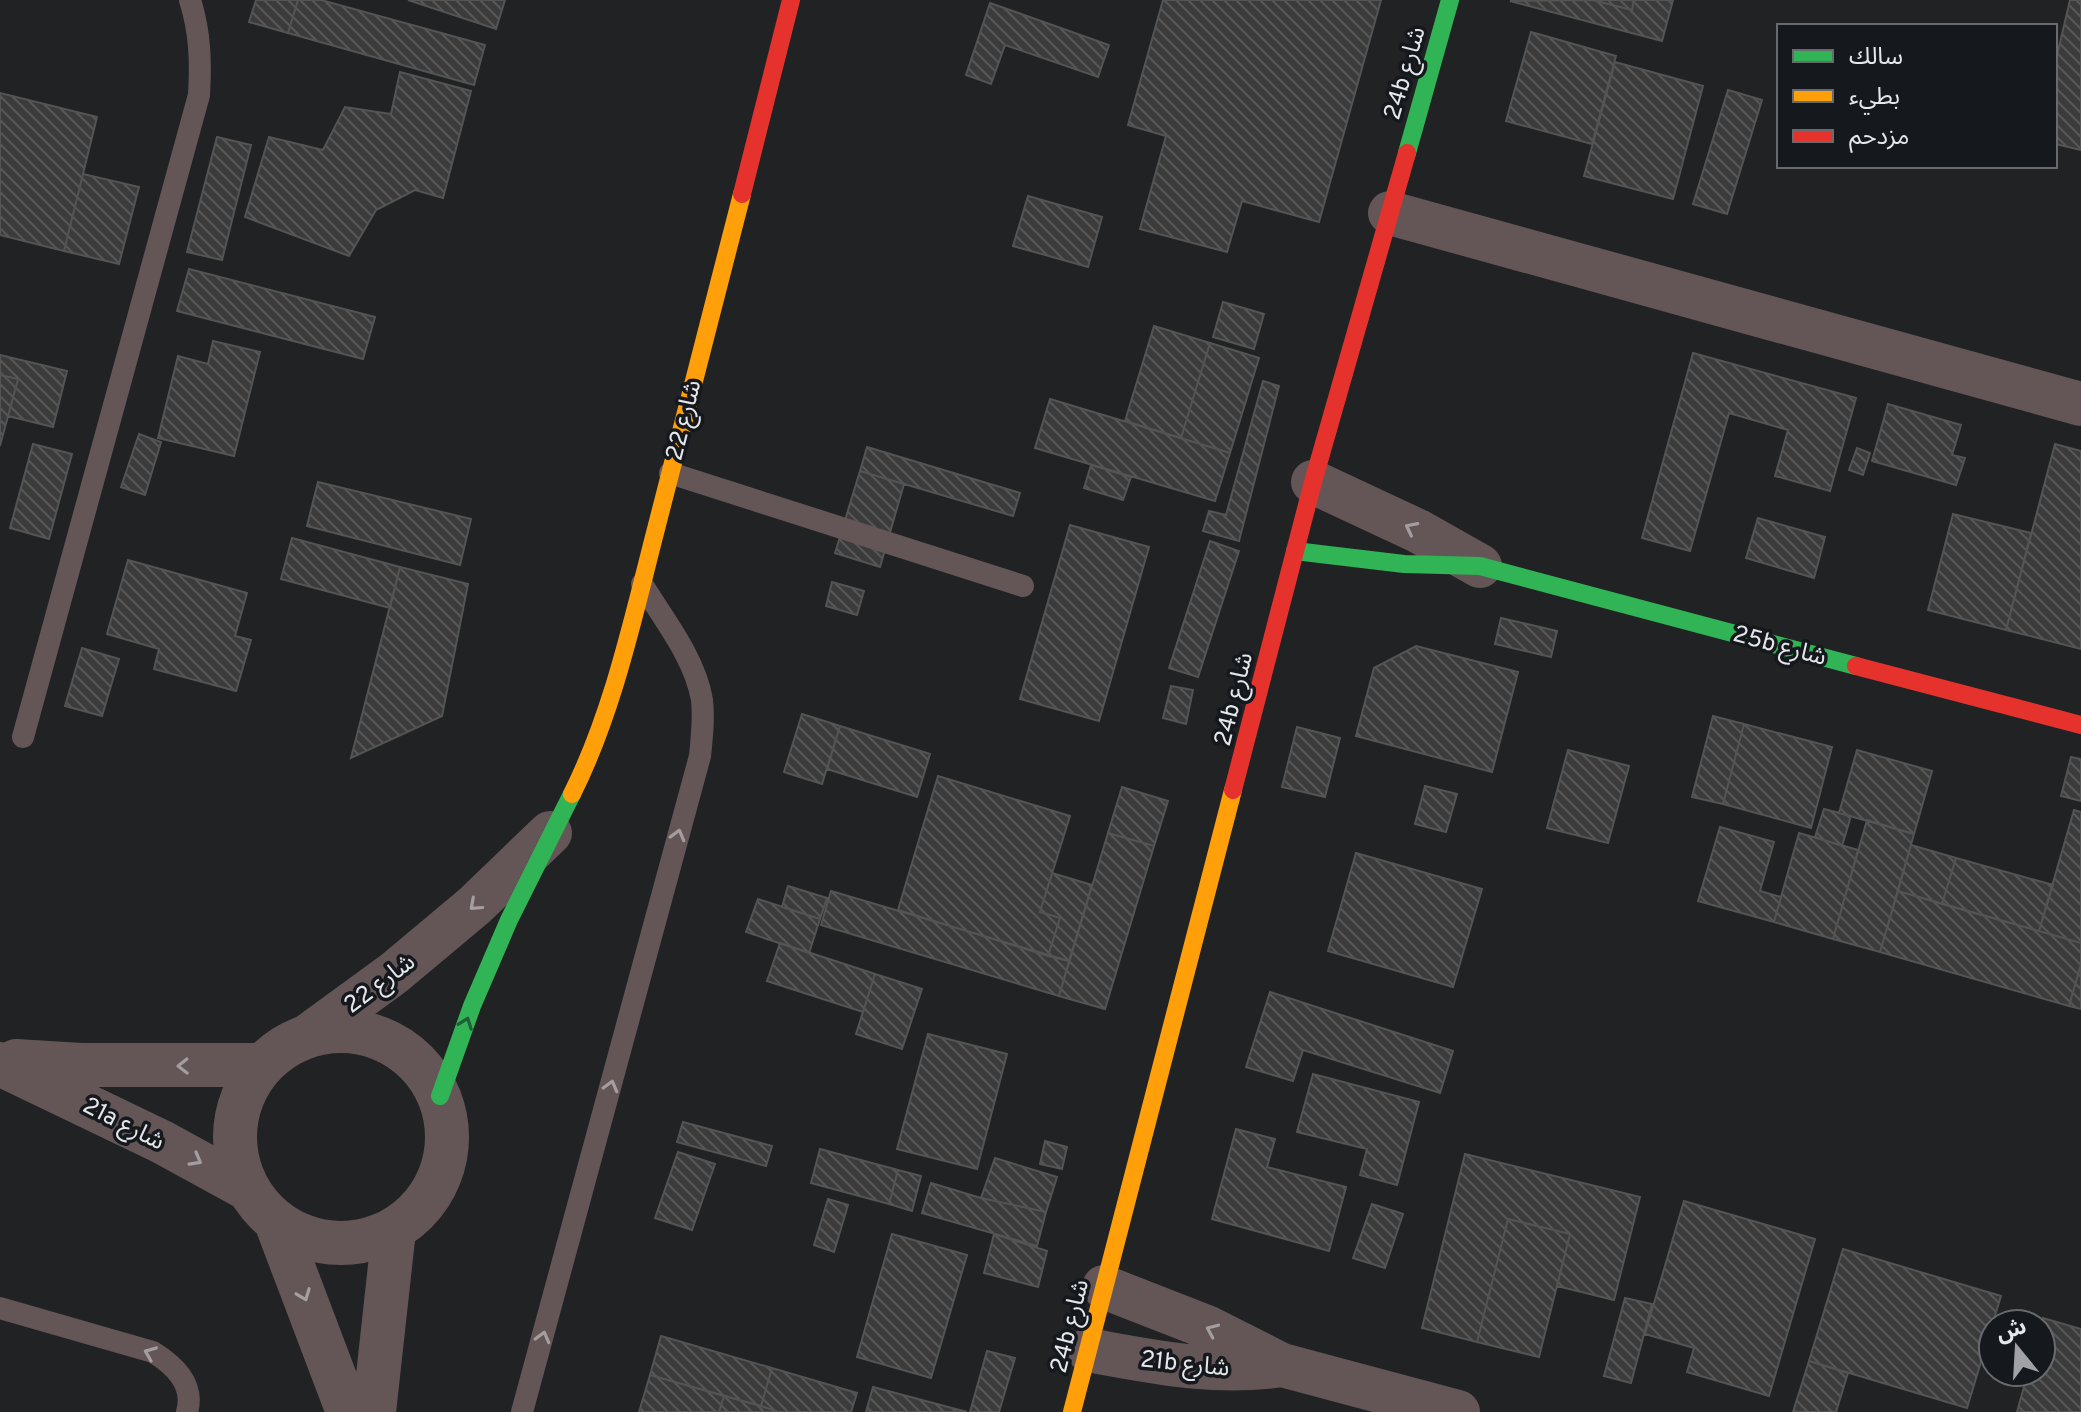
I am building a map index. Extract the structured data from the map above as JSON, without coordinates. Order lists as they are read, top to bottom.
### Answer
{
  "streets": {
    "street": [
      "24b شارع",
      "شارع 22",
      "25b شارع",
      "21a شارع",
      "21b شارع"
    ]
  },
  "crossings": [
    ["24b شارع", "25b شارع"],
    ["24b شارع", "21b شارع"],
    ["شارع 22", "21a شارع"]
  ],
  "legend": ["سالك", "بطيء", "مزدحم"],
  "north": "top"
}
